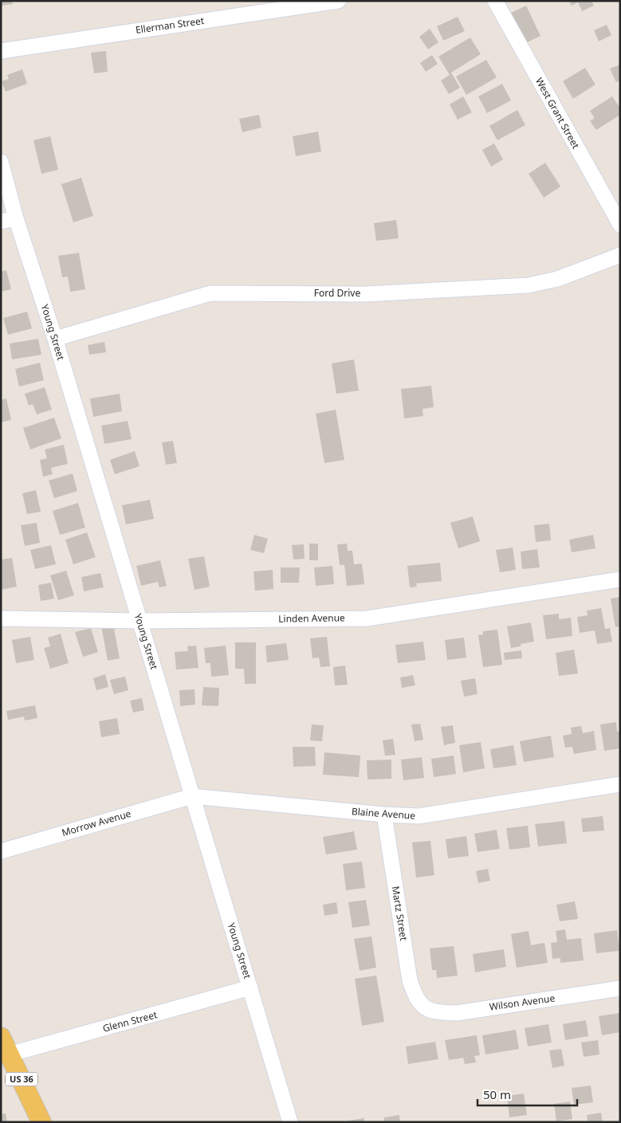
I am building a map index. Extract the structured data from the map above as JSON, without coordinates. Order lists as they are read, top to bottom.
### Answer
{
  "streets": {
    "main road": ["US 36"],
    "street": [
      "Ellerman Street",
      "West Grant Street",
      "Ford Drive",
      "Young Street",
      "Linden Avenue",
      "Blaine Avenue",
      "Morrow Avenue",
      "Martz Street",
      "Wilson Avenue",
      "Glenn Street"
    ]
  },
  "crossings": [
    ["Ford Drive", "Young Street"],
    ["Young Street", "Linden Avenue"],
    ["Young Street", "Blaine Avenue"],
    ["Young Street", "Morrow Avenue"],
    ["Young Street", "Glenn Street"],
    ["Blaine Avenue", "Morrow Avenue"],
    ["Blaine Avenue", "Martz Street"],
    ["Martz Street", "Wilson Avenue"],
    ["Glenn Street", "US 36"]
  ],
  "scale_bar": "50 m"
}
